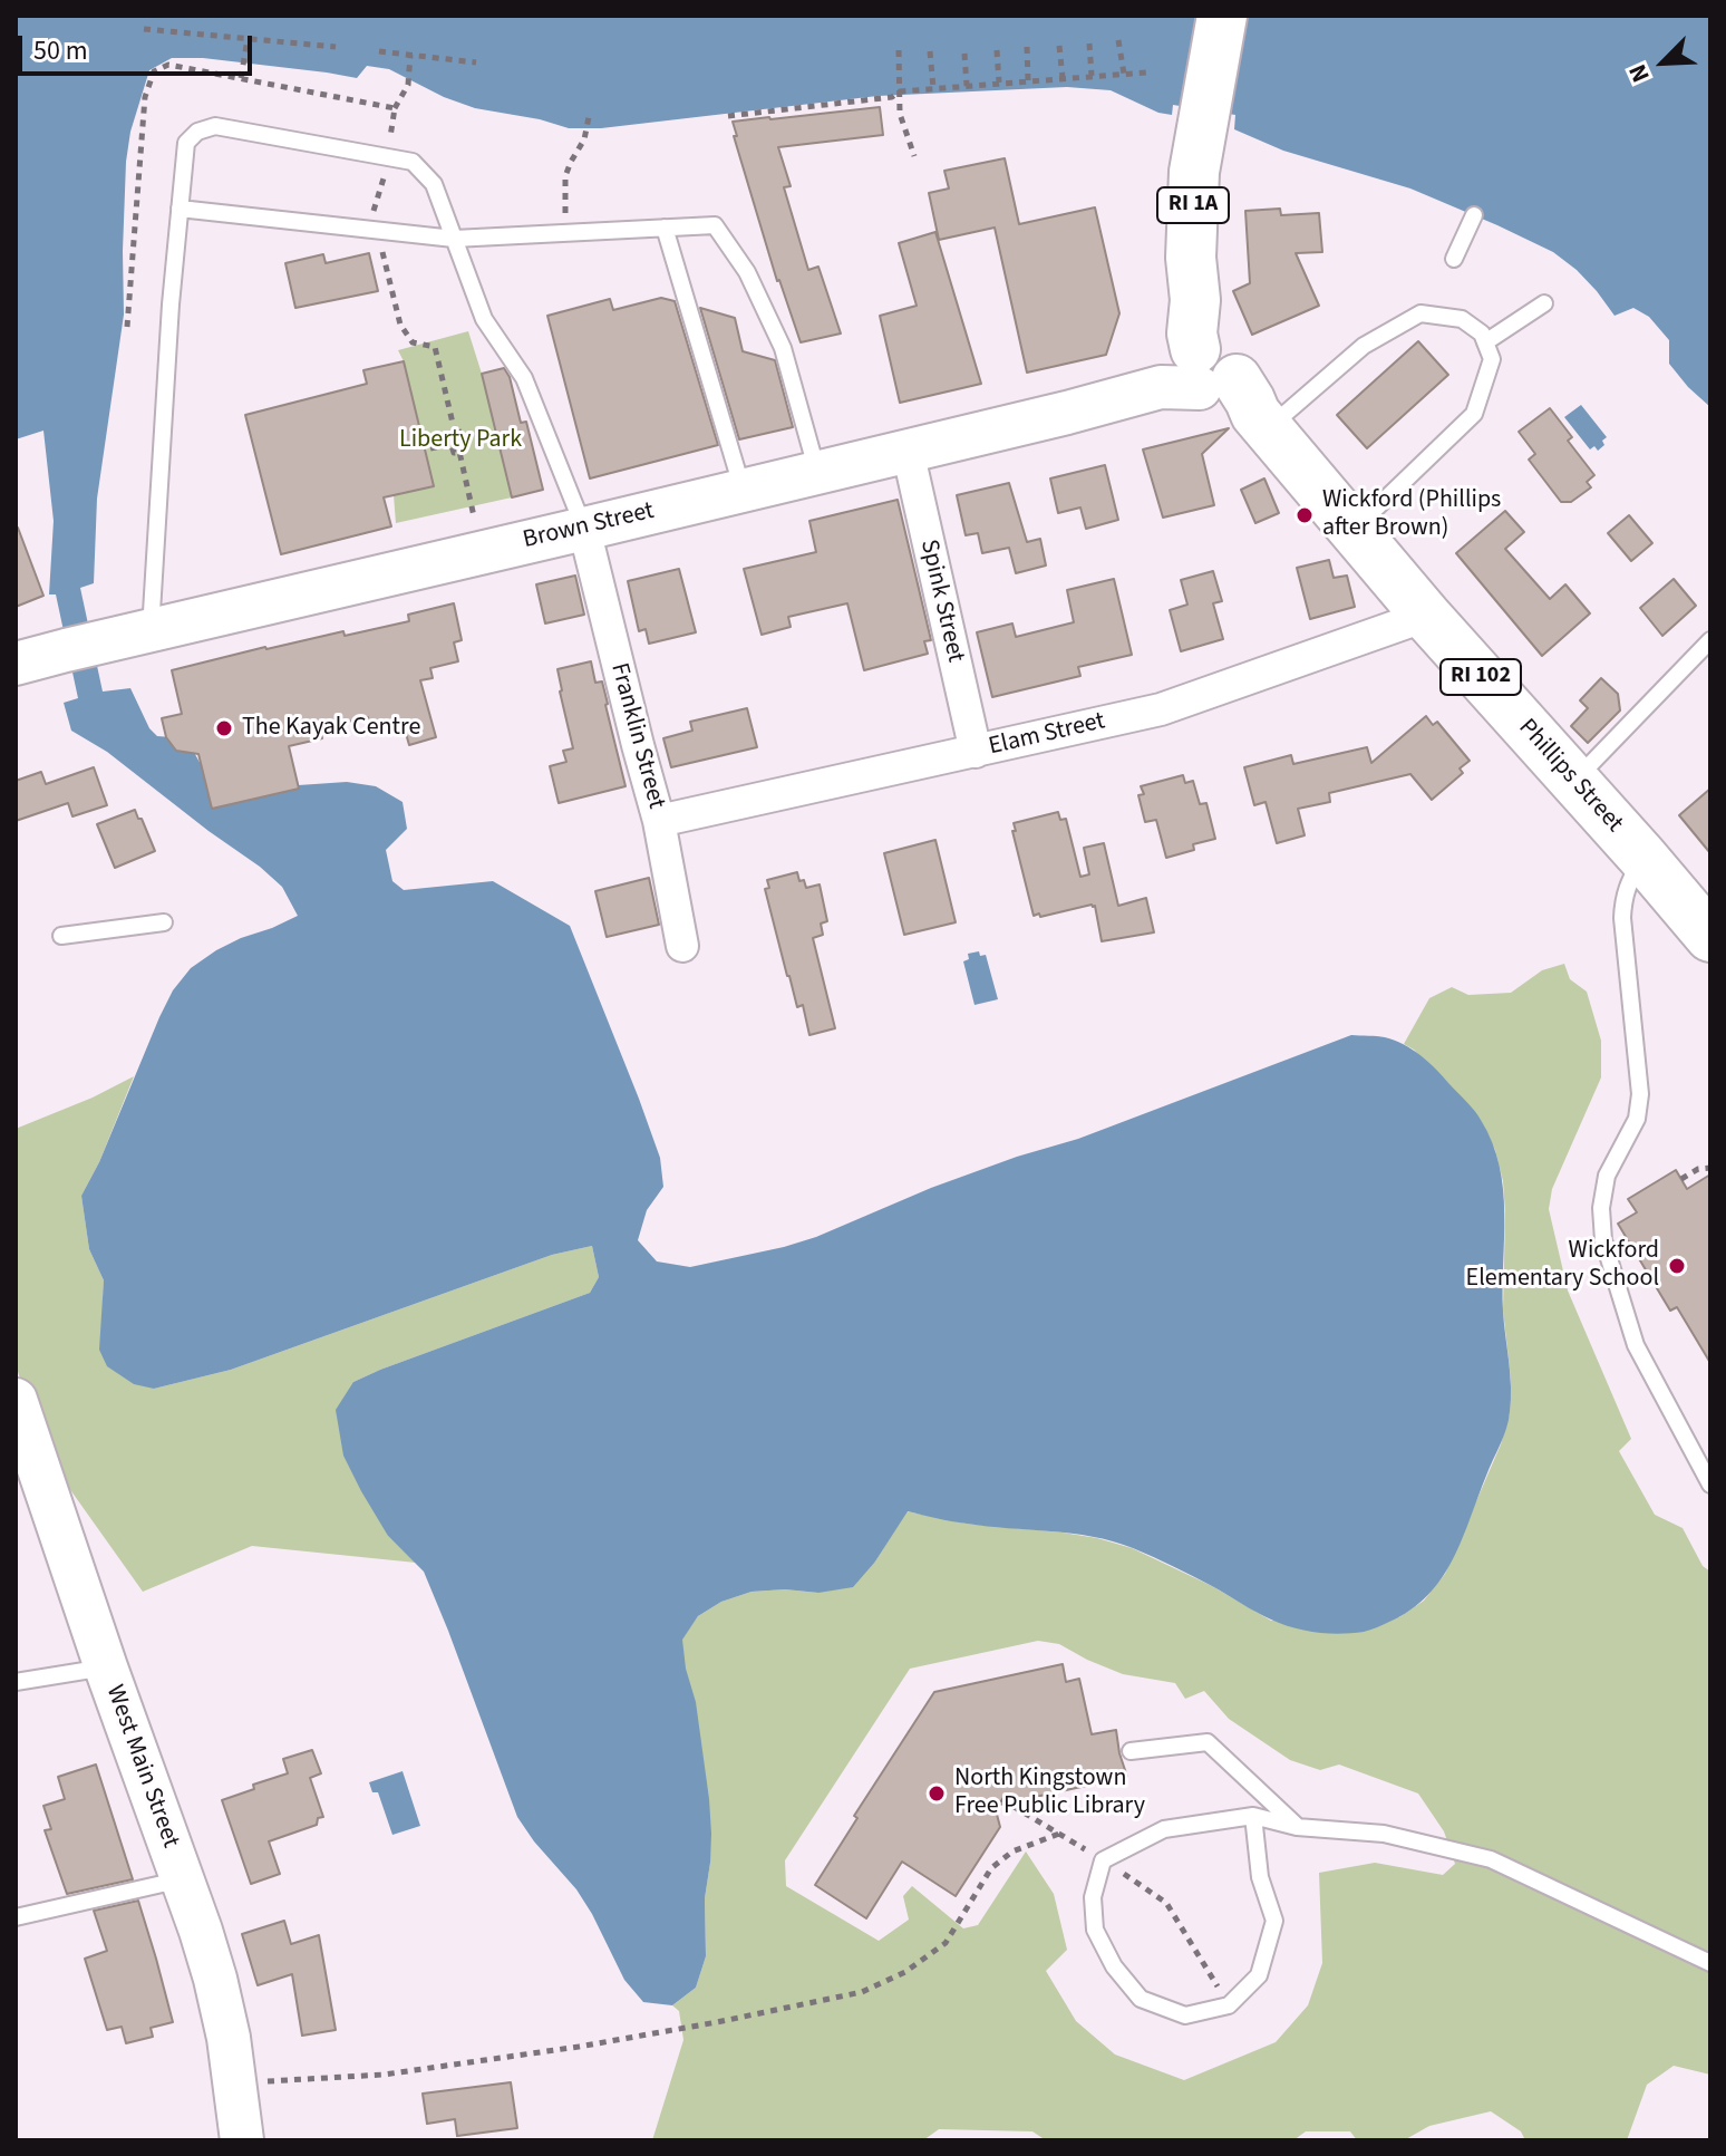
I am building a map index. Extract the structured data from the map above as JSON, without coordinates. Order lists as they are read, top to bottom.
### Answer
{
  "streets": {
    "main road": [
      "RI 1A",
      "Brown Street",
      "RI 102",
      "Phillips Street",
      "West Main Street"
    ],
    "street": ["Spink Street", "Elam Street", "Franklin Street"]
  },
  "crossings": [
    ["RI 1A", "Brown Street"],
    ["RI 1A", "Phillips Street"],
    ["Brown Street", "Spink Street"],
    ["Brown Street", "Franklin Street"],
    ["Brown Street", "Phillips Street"],
    ["Spink Street", "Elam Street"],
    ["Elam Street", "Franklin Street"],
    ["Elam Street", "Phillips Street"]
  ],
  "parks": ["Liberty Park"],
  "places": [
    "Wickford (Phillips after Brown)",
    "The Kayak Centre",
    "Wickford Elementary School",
    "North Kingstown Free Public Library"
  ],
  "scale_bar": "50 m",
  "north": "bottom left"
}
